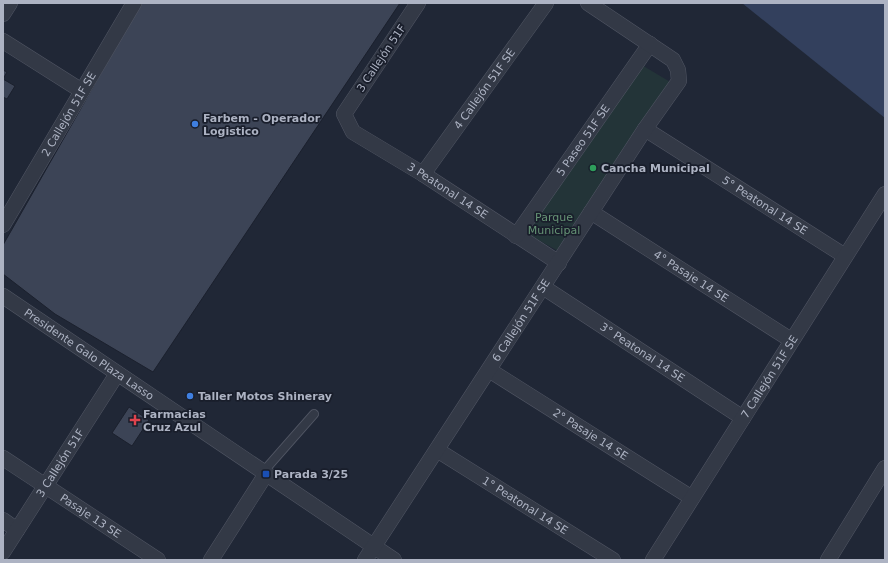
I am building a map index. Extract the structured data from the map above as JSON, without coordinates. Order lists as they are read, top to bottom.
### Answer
{
  "streets": {
    "street": [
      "3 Callejón 51F",
      "4 Callejón 51F SE",
      "2 Callejón 51F SE",
      "5 Paseo 51F SE",
      "3 Peatonal 14 SE",
      "5° Peatonal 14 SE",
      "4° Pasaje 14 SE",
      "6 Callejón 51F SE",
      "3° Peatonal 14 SE",
      "Presidente Galo Plaza Lasso",
      "7 Callejón 51F SE",
      "2° Pasaje 14 SE",
      "1° Peatonal 14 SE",
      "Pasaje 13 SE"
    ]
  },
  "crossings": [
    ["3 Callejón 51F", "3 Peatonal 14 SE"],
    ["3 Callejón 51F", "Presidente Galo Plaza Lasso"],
    ["3 Callejón 51F", "Pasaje 13 SE"],
    ["4 Callejón 51F SE", "3 Peatonal 14 SE"],
    ["5 Paseo 51F SE", "3 Peatonal 14 SE"],
    ["5 Paseo 51F SE", "6 Callejón 51F SE"],
    ["3 Peatonal 14 SE", "6 Callejón 51F SE"],
    ["5° Peatonal 14 SE", "6 Callejón 51F SE"],
    ["5° Peatonal 14 SE", "7 Callejón 51F SE"],
    ["4° Pasaje 14 SE", "6 Callejón 51F SE"],
    ["4° Pasaje 14 SE", "7 Callejón 51F SE"],
    ["6 Callejón 51F SE", "3° Peatonal 14 SE"],
    ["6 Callejón 51F SE", "Presidente Galo Plaza Lasso"],
    ["6 Callejón 51F SE", "2° Pasaje 14 SE"],
    ["6 Callejón 51F SE", "1° Peatonal 14 SE"],
    ["3° Peatonal 14 SE", "7 Callejón 51F SE"],
    ["7 Callejón 51F SE", "2° Pasaje 14 SE"]
  ],
  "parks": ["Parque Municipal"],
  "places": {
    "other": ["Farbem - Operador Logistico", "Cancha Municipal", "Taller Motos Shineray"],
    "health": ["Farmacias Cruz Azul"],
    "transit": ["Parada 3/25"]
  }
}
